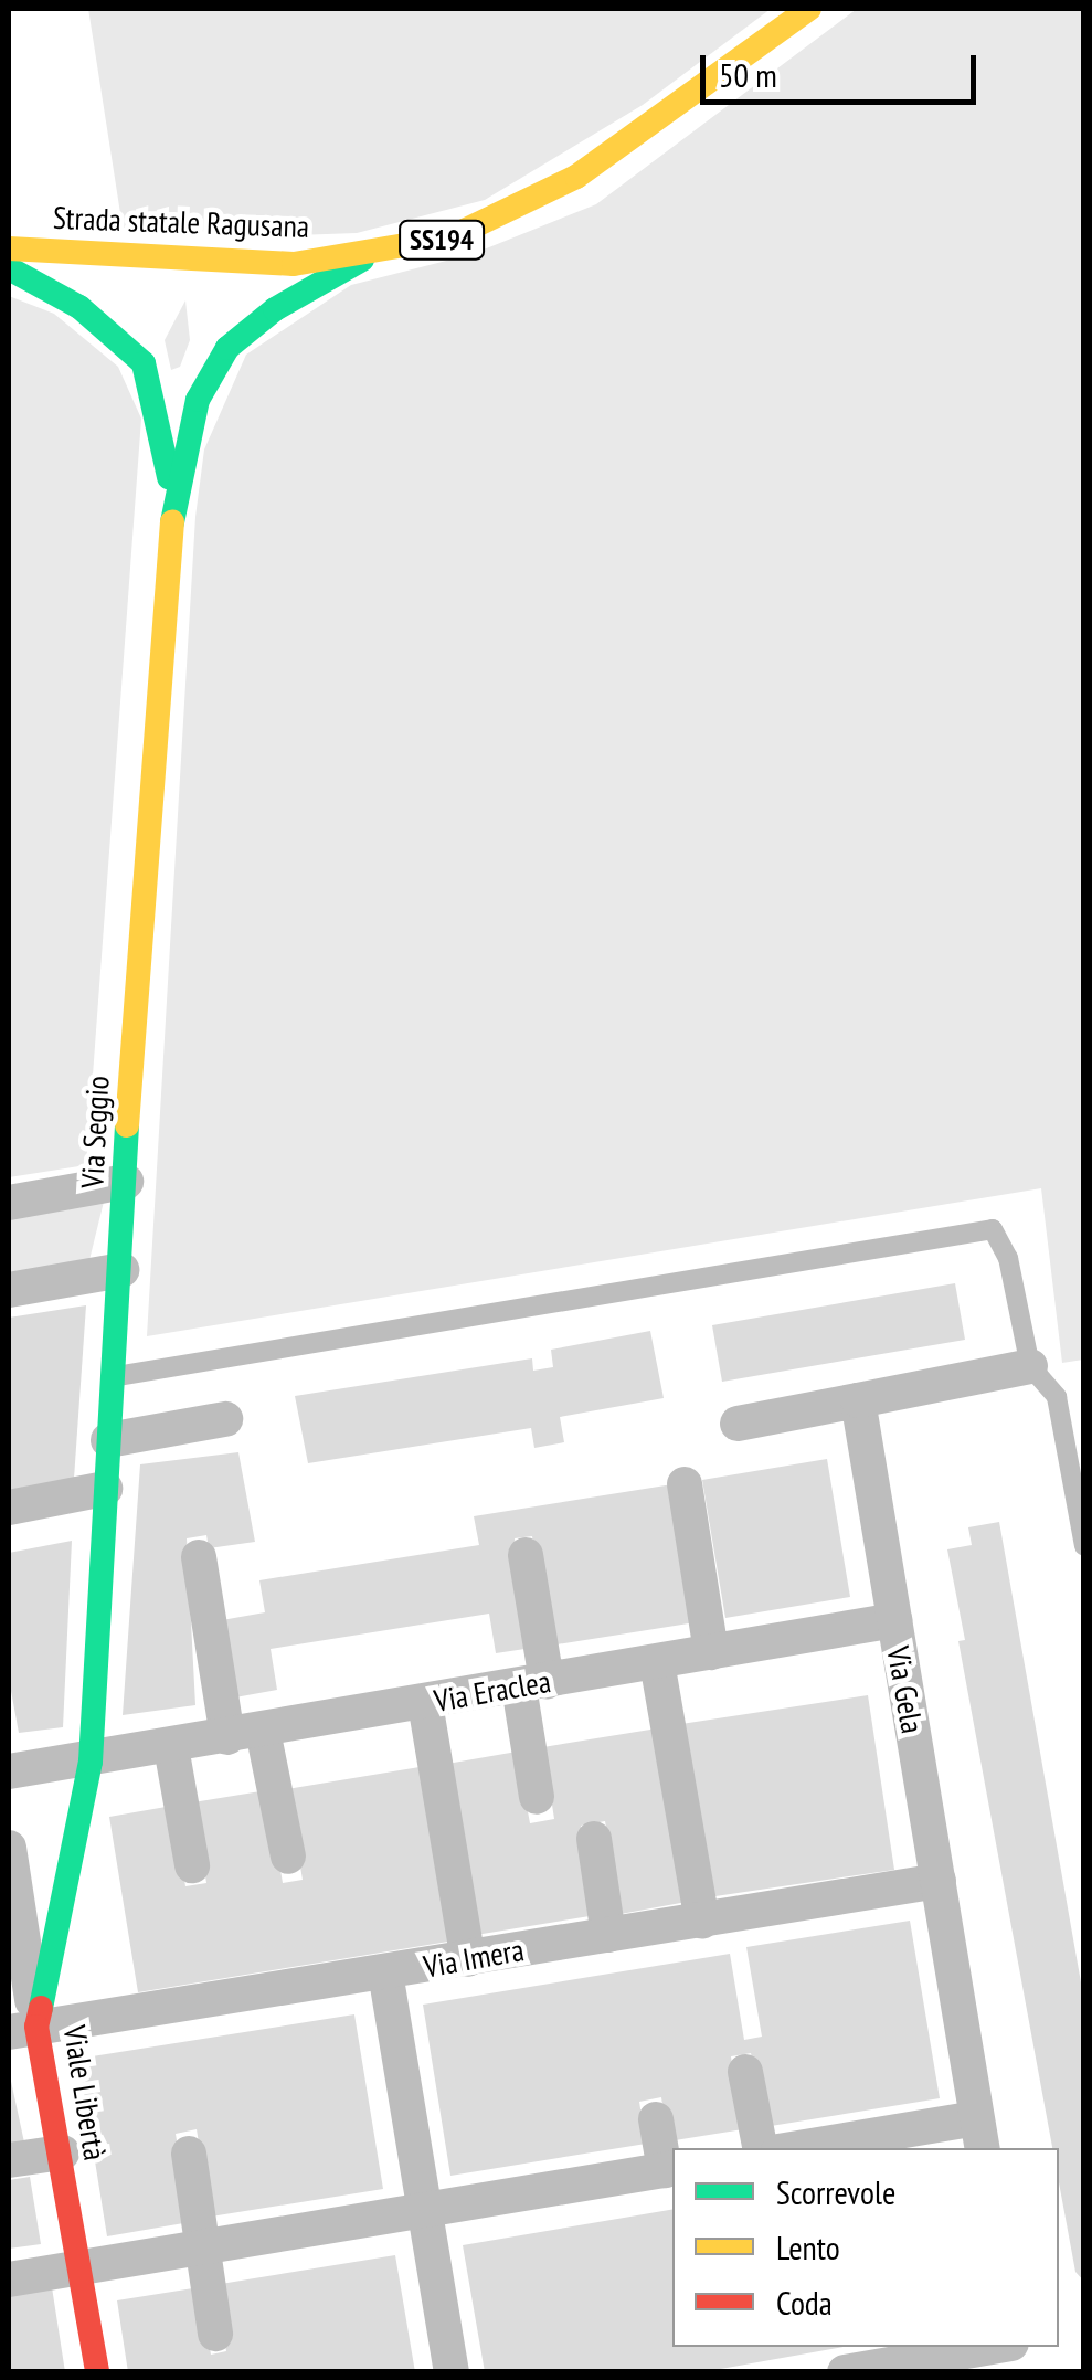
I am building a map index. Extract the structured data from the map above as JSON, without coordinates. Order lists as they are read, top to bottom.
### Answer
{
  "streets": {
    "street": [
      "Strada statale Ragusana",
      "SS194",
      "Via Seggio",
      "Via Gela",
      "Via Eraclea",
      "Via Imera",
      "Viale Libertà"
    ]
  },
  "crossings": [
    ["Via Seggio", "Via Eraclea"],
    ["Via Seggio", "Viale Libertà"],
    ["Via Gela", "Via Eraclea"],
    ["Via Gela", "Via Imera"],
    ["Via Eraclea", "Viale Libertà"],
    ["Via Imera", "Viale Libertà"]
  ],
  "legend": ["Scorrevole", "Lento", "Coda"],
  "scale_bar": "50 m"
}
